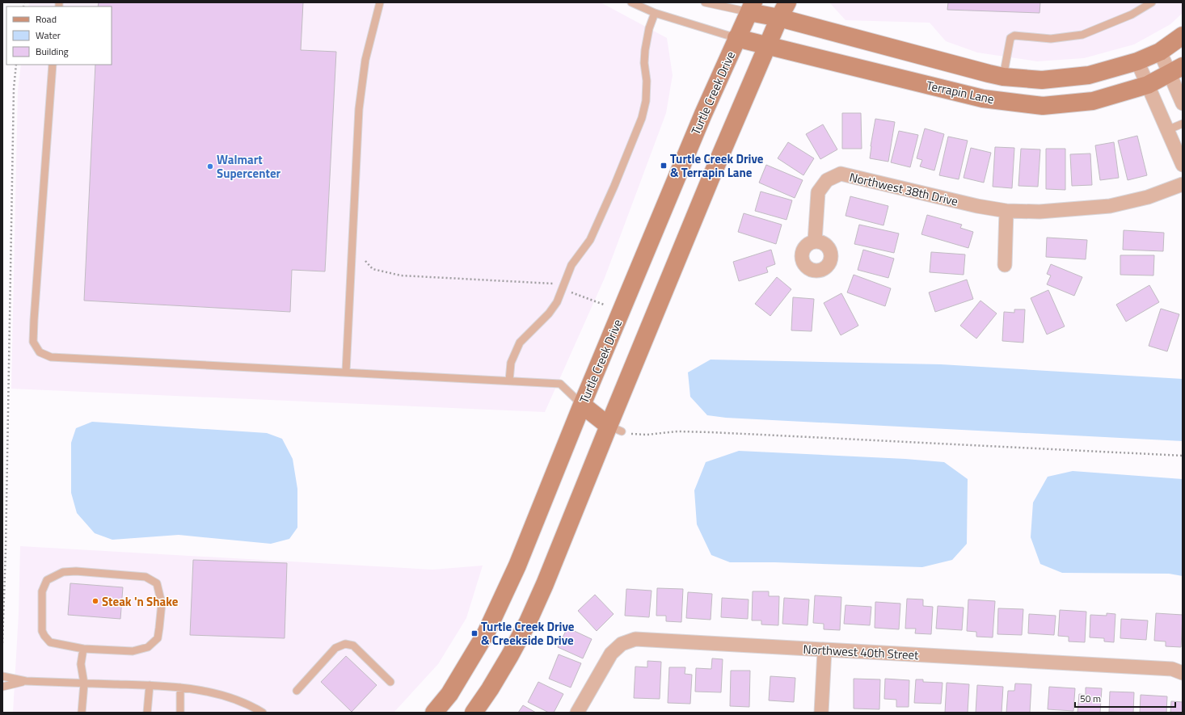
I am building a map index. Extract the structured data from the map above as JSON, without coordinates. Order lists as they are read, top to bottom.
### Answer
{
  "streets": {
    "street": [
      "Terrapin Lane",
      "Turtle Creek Drive",
      "Northwest 38th Drive",
      "Northwest 40th Street"
    ]
  },
  "crossings": [
    ["Terrapin Lane", "Turtle Creek Drive"]
  ],
  "places": {
    "transit": ["Turtle Creek Drive & Terrapin Lane", "Turtle Creek Drive & Creekside Drive"],
    "other": ["Walmart Supercenter", "Steak 'n Shake"]
  },
  "legend": ["Road", "Water", "Building"],
  "scale_bar": "50 m"
}
